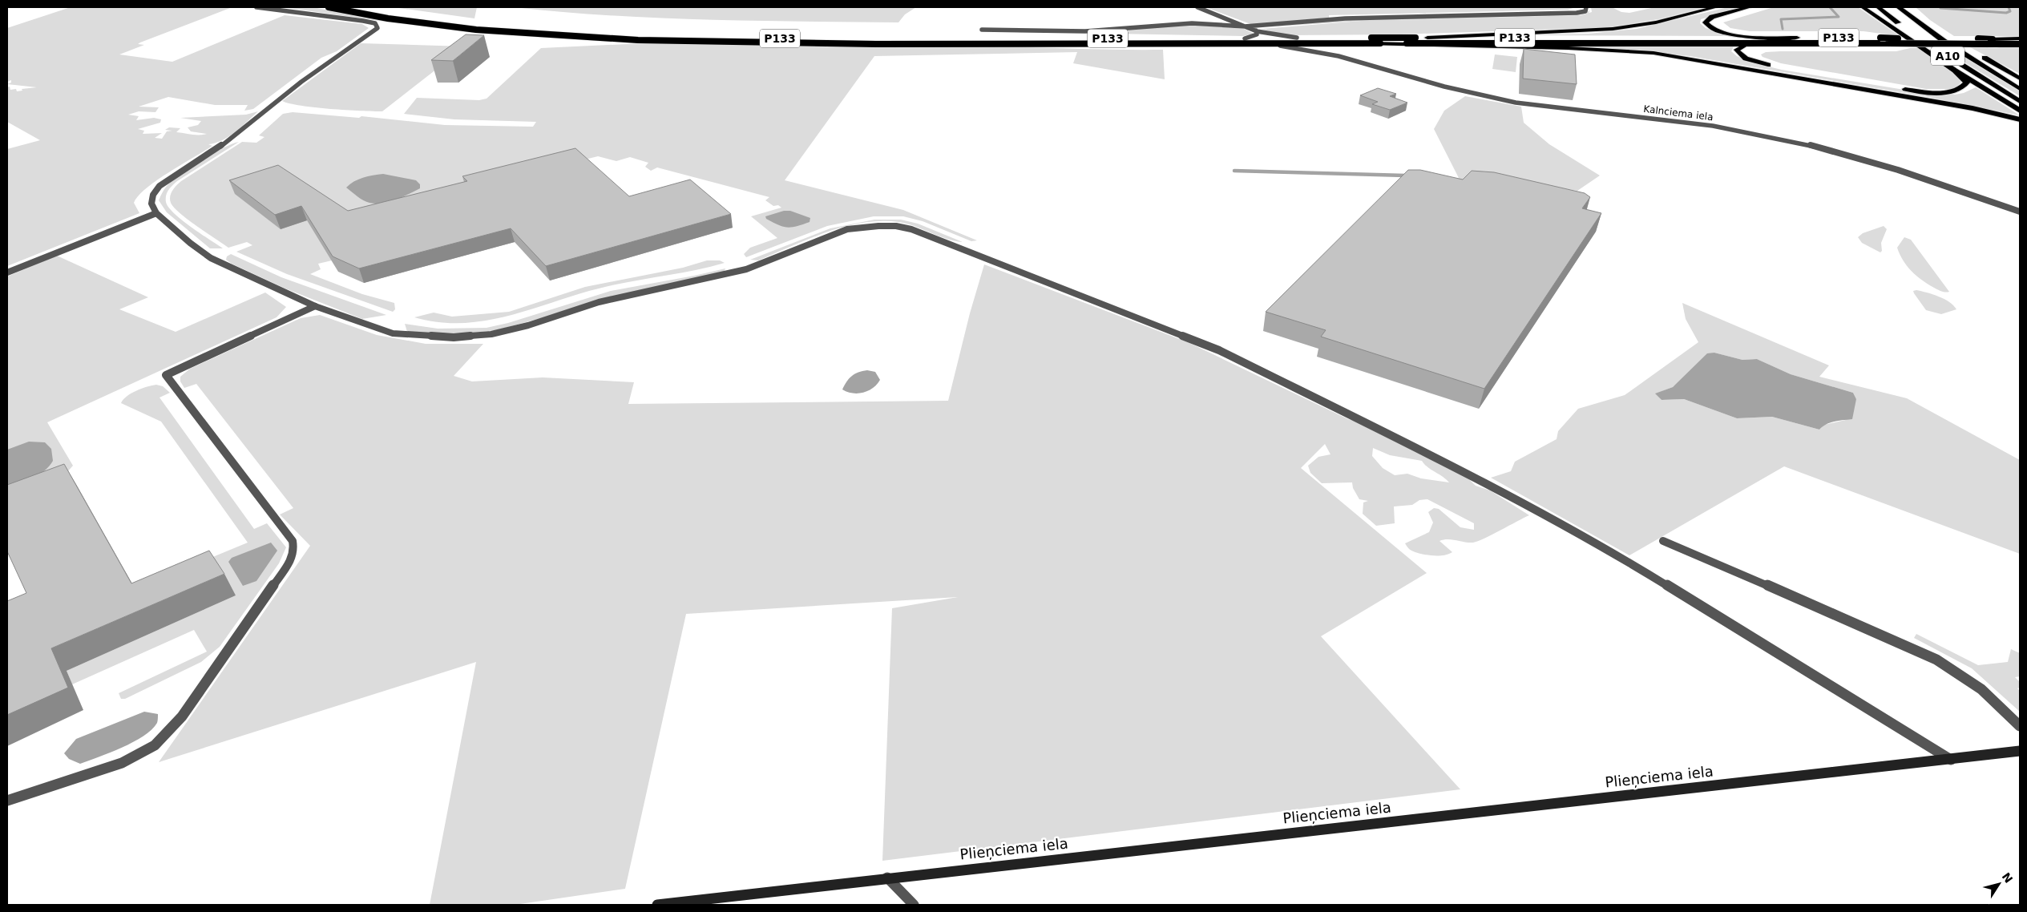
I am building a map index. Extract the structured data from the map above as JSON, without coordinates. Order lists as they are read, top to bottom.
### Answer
{
  "streets": {
    "highway": ["A10"],
    "main road": ["P133", "Plieņciema iela"],
    "street": ["Kalnciema iela"]
  },
  "crossings": [
    ["P133", "Kalnciema iela"]
  ],
  "north": "top right"
}
